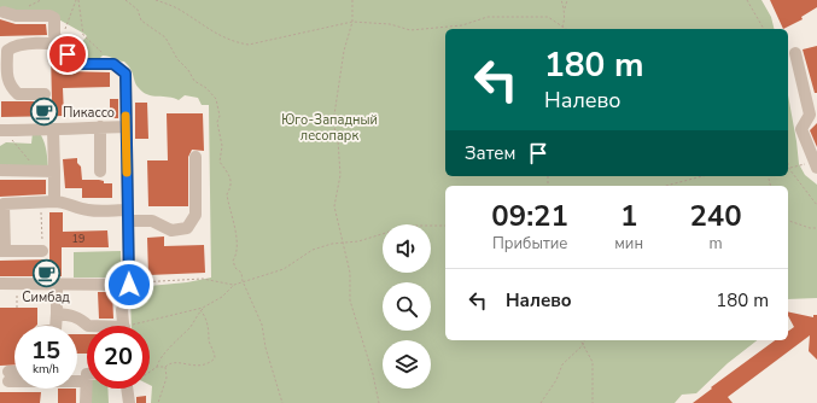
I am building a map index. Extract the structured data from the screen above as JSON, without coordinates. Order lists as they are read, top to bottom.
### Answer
{
  "parks": ["Юго-Западный лесопарк"],
  "places": {
    "cafe": ["Пикассо", "Симбад"]
  },
  "house_numbers": ["19"],
  "page": {
    "turn": ["180 m", "Налево"],
    "then": "Затем",
    "eta": [
      "09:21",
      "Прибытие",
      "1",
      "мин",
      "240",
      "m"
    ],
    "list": [
      {
        "name": "Налево",
        "value": "180 m"
      }
    ],
    "speed": "15 km/h",
    "limit": "20"
  }
}
